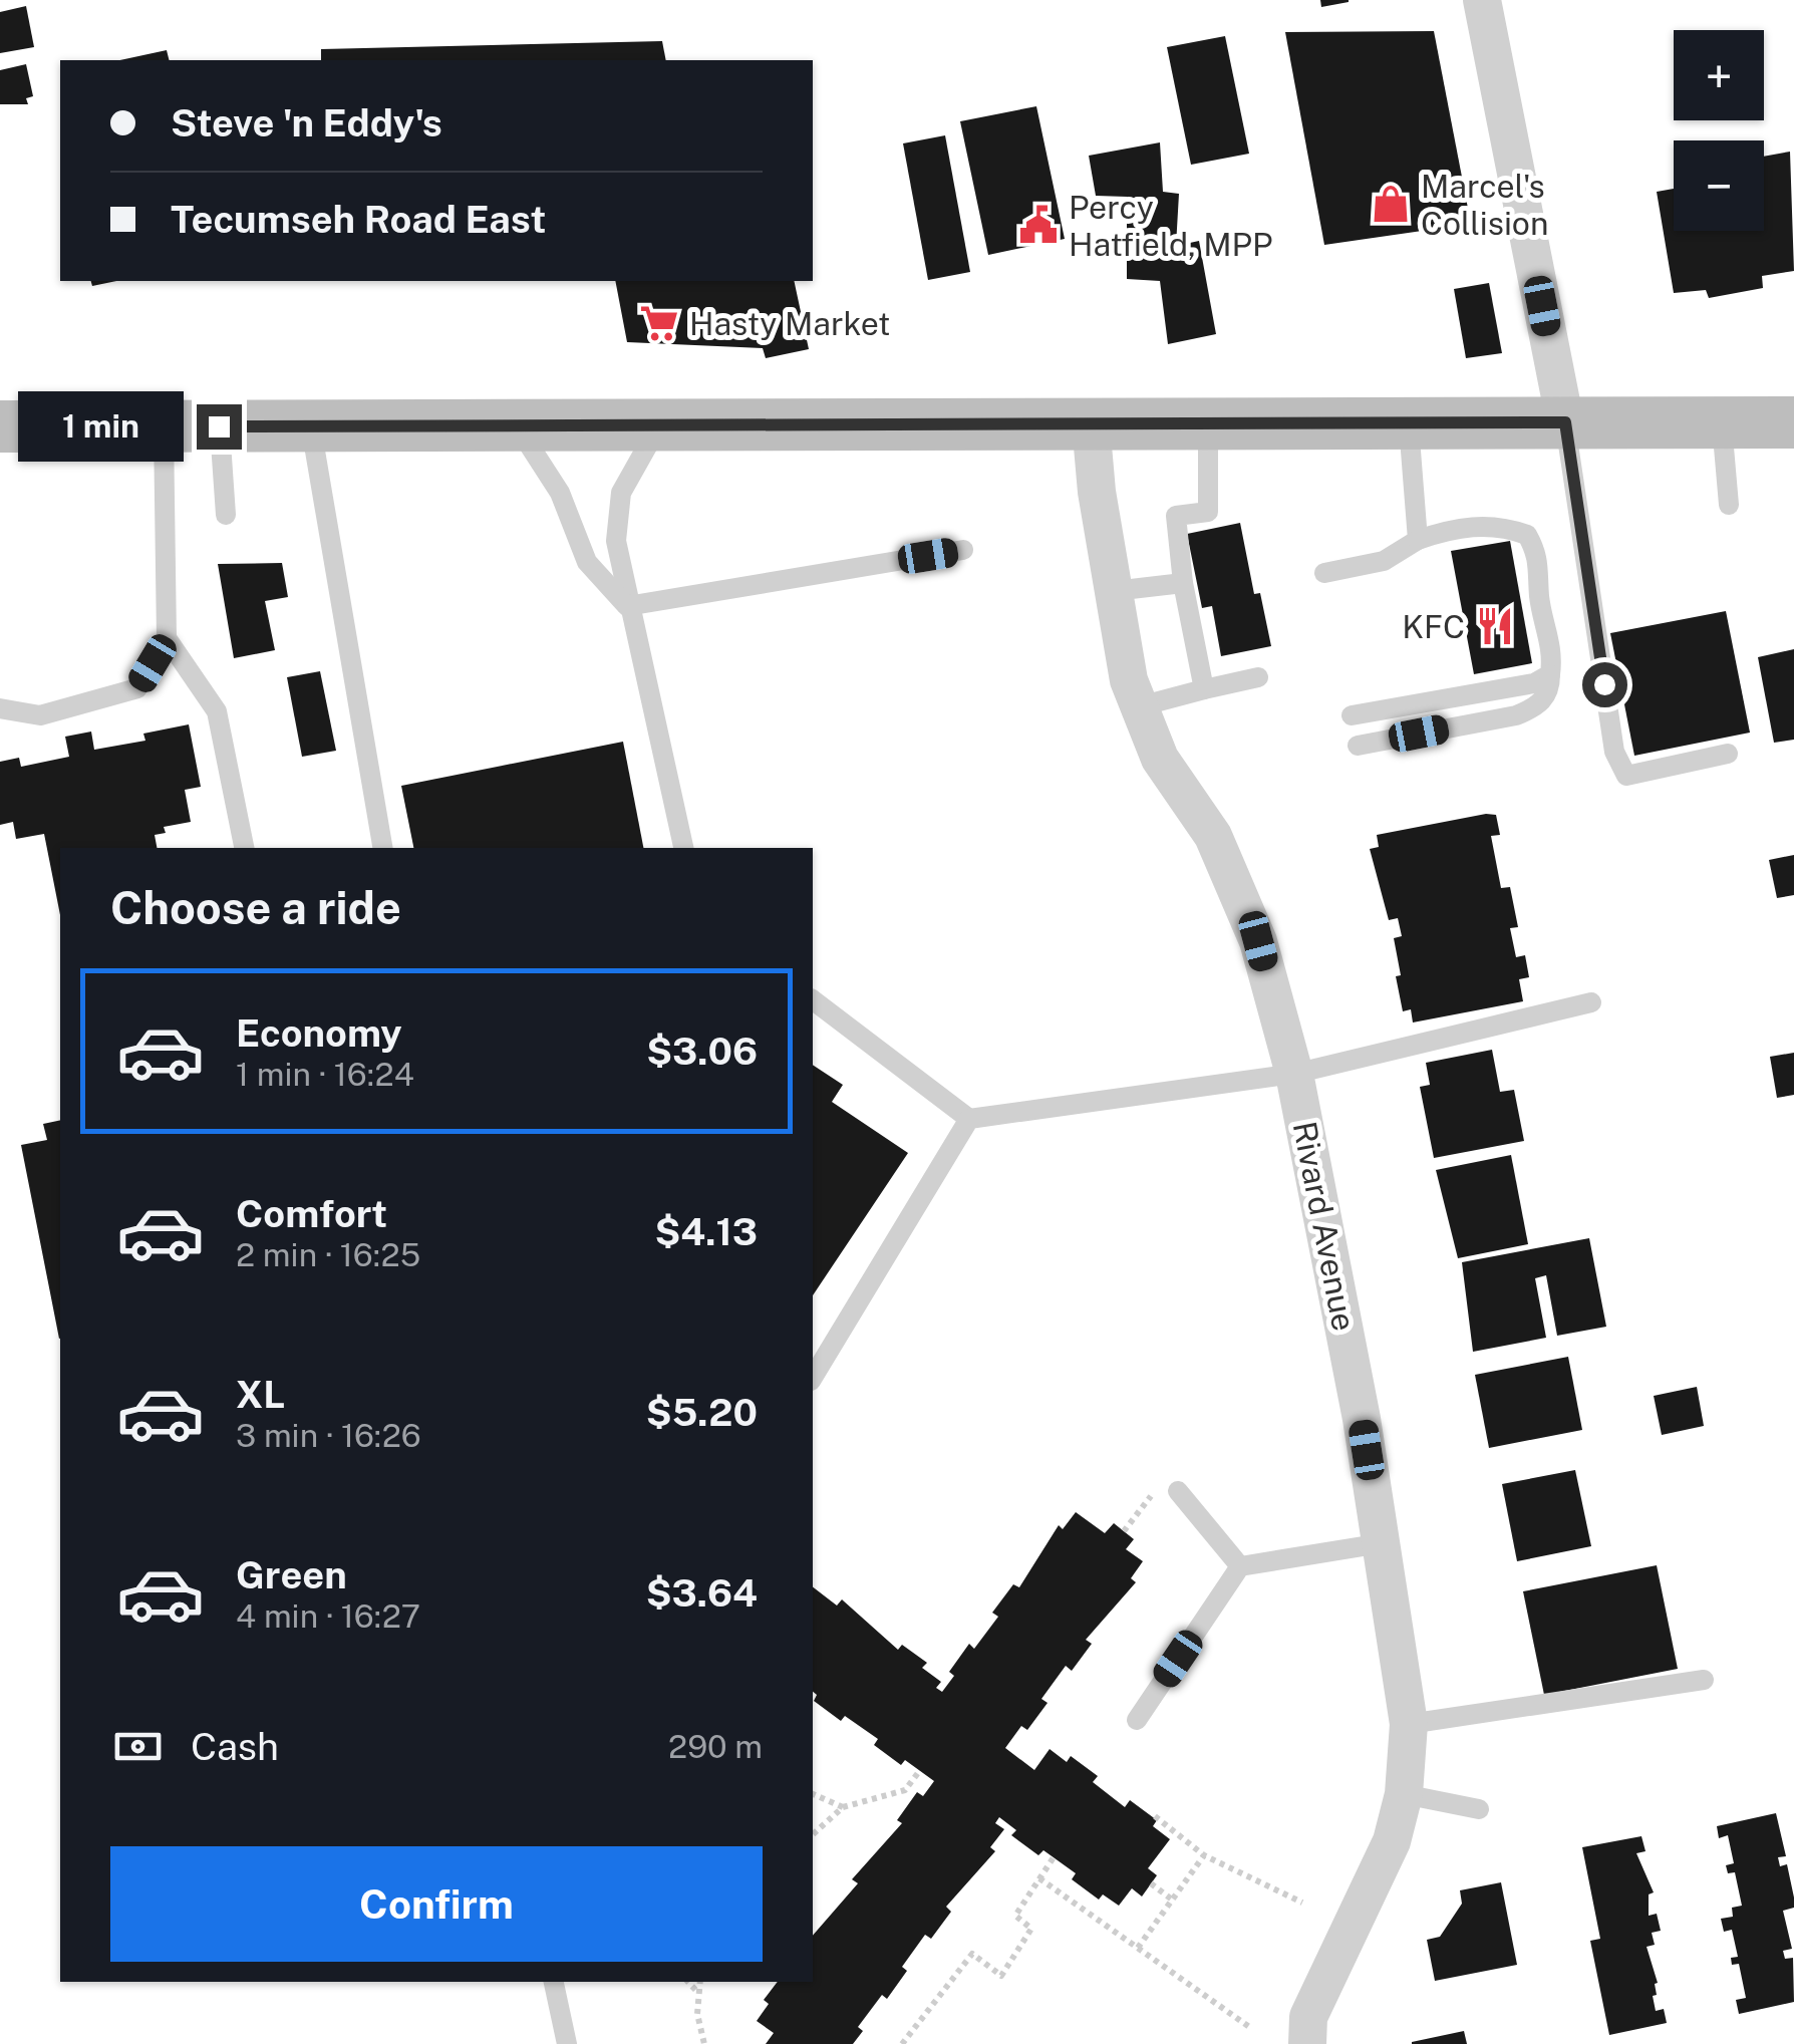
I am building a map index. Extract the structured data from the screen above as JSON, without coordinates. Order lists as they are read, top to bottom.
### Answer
{
  "streets": {
    "street": ["Rivard Avenue"]
  },
  "places": {
    "shop": ["Marcel's Collision"],
    "public building": ["Percy Hatfield, MPP"],
    "supermarket": ["Hasty Market"],
    "restaurant": ["KFC"]
  },
  "page": {
    "map_buttons": ["+", "−"],
    "banner": ["Steve 'n Eddy's", "Tecumseh Road East"],
    "bubble": "1 min",
    "heading": "Choose a ride",
    "list": [
      {
        "name": "Economy",
        "note": "1 min · 16:24",
        "value": "$3.06"
      },
      {
        "name": "Comfort",
        "note": "2 min · 16:25",
        "value": "$4.13"
      },
      {
        "name": "XL",
        "note": "3 min · 16:26",
        "value": "$5.20"
      },
      {
        "name": "Green",
        "note": "4 min · 16:27",
        "value": "$3.64"
      }
    ],
    "pay": ["Cash", "290 m"],
    "buttons": "Confirm"
  }
}
